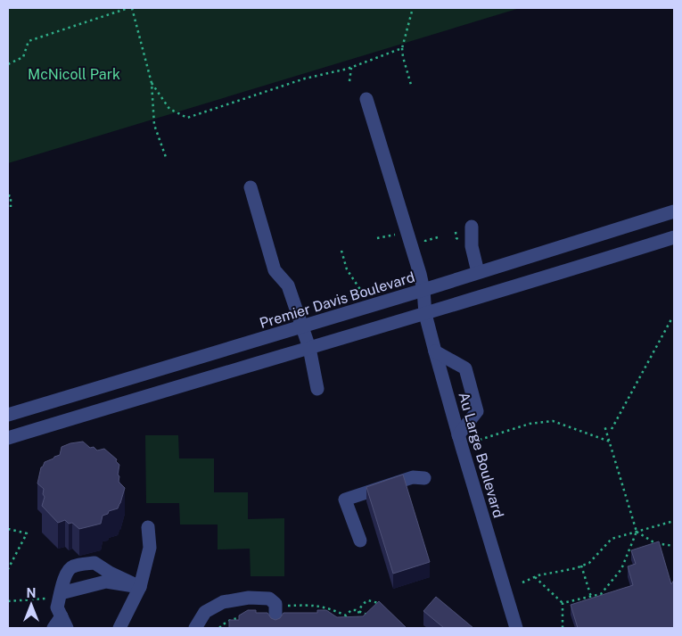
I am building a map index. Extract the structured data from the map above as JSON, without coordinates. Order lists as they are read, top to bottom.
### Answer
{
  "streets": {
    "street": ["Premier Davis Boulevard", "Au Large Boulevard"]
  },
  "crossings": [
    ["Premier Davis Boulevard", "Au Large Boulevard"]
  ],
  "parks": ["McNicoll Park"],
  "north": "top"
}
